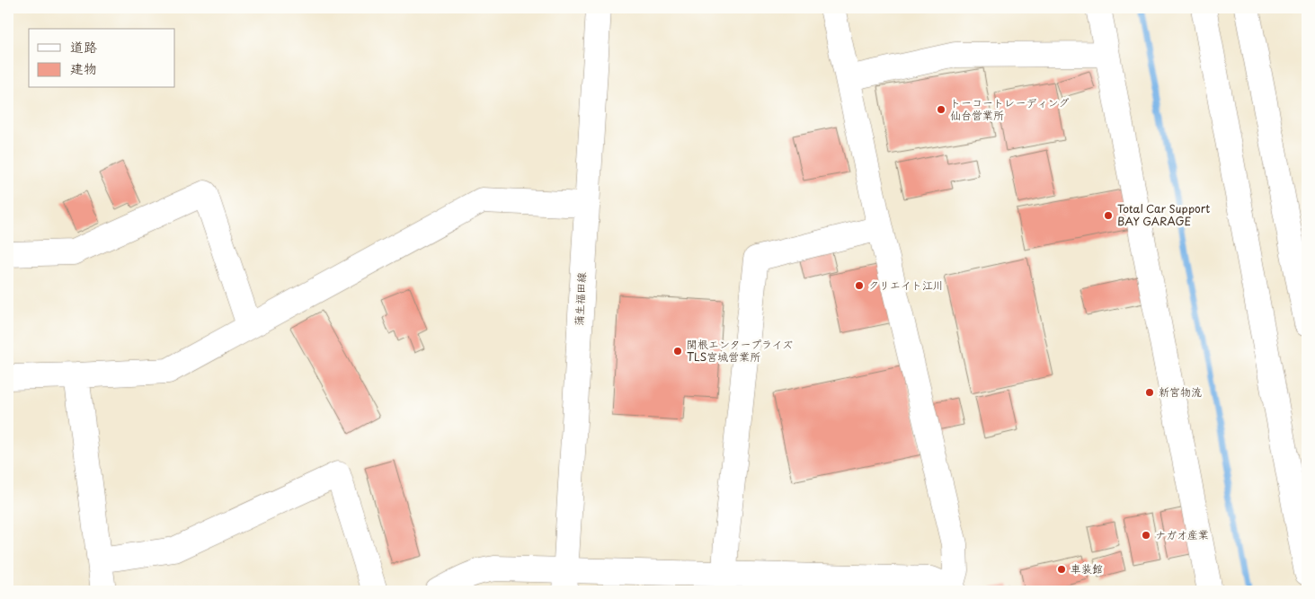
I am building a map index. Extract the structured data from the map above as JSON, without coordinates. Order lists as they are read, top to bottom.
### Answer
{
  "streets": {
    "street": ["蒲生福田線"]
  },
  "places": [
    "トーコートレーディング 仙台営業所",
    "Total Car Support BAY GARAGE",
    "クリエイト江川",
    "関根エンタープライズ TLS宮城営業所",
    "新宮物流",
    "ナガオ産業",
    "車装館"
  ],
  "legend": ["道路", "建物"]
}
